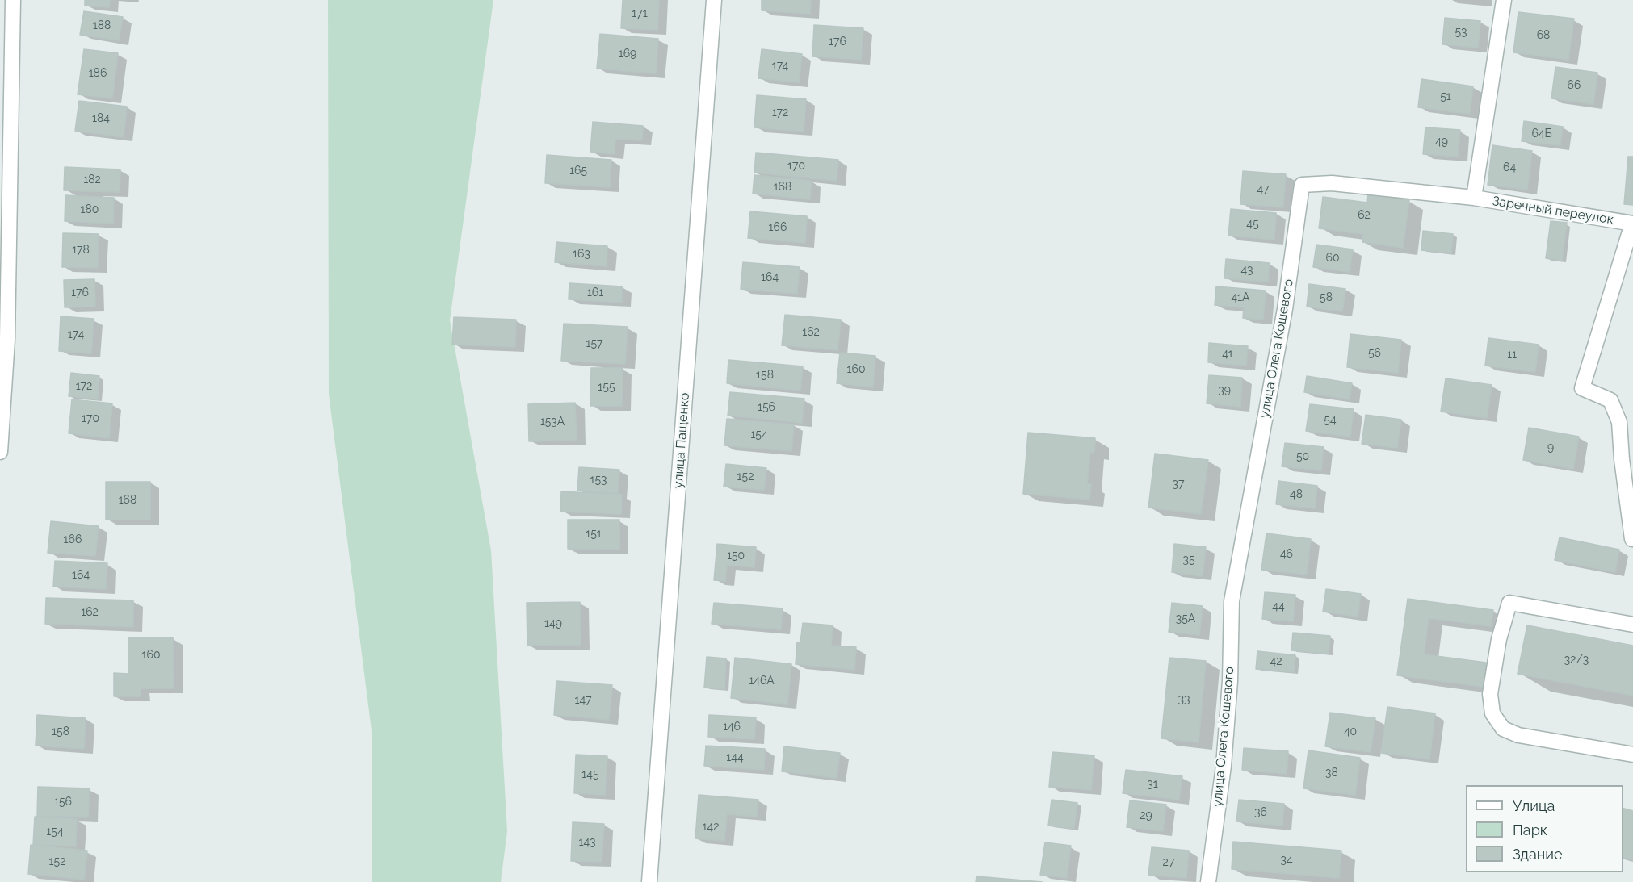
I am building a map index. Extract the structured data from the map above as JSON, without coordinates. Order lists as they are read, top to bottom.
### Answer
{
  "streets": {
    "street": ["Заречный переулок", "улица Олега Кошевого", "улица Пащенко"]
  },
  "crossings": [
    ["Заречный переулок", "улица Олега Кошевого"]
  ],
  "house_numbers": [
    "171",
    "188",
    "53",
    "68",
    "176",
    "169",
    "174",
    "186",
    "66",
    "51",
    "172",
    "184",
    "64Б",
    "49",
    "170",
    "64",
    "165",
    "182",
    "168",
    "47",
    "180",
    "62",
    "45",
    "166",
    "178",
    "163",
    "60",
    "43",
    "164",
    "176",
    "161",
    "41А",
    "58",
    "162",
    "174",
    "157",
    "56",
    "41",
    "11",
    "160",
    "158",
    "172",
    "155",
    "39",
    "156",
    "170",
    "54",
    "153А",
    "154",
    "9",
    "50",
    "152",
    "153",
    "37",
    "48",
    "168",
    "151",
    "166",
    "46",
    "150",
    "35",
    "164",
    "44",
    "162",
    "35А",
    "149",
    "160",
    "32/3",
    "42",
    "146А",
    "33",
    "147",
    "146",
    "158",
    "40",
    "144",
    "38",
    "145",
    "31",
    "156",
    "36",
    "29",
    "142",
    "154",
    "143",
    "34",
    "152",
    "27"
  ],
  "legend": ["Улица", "Парк", "Здание"]
}
